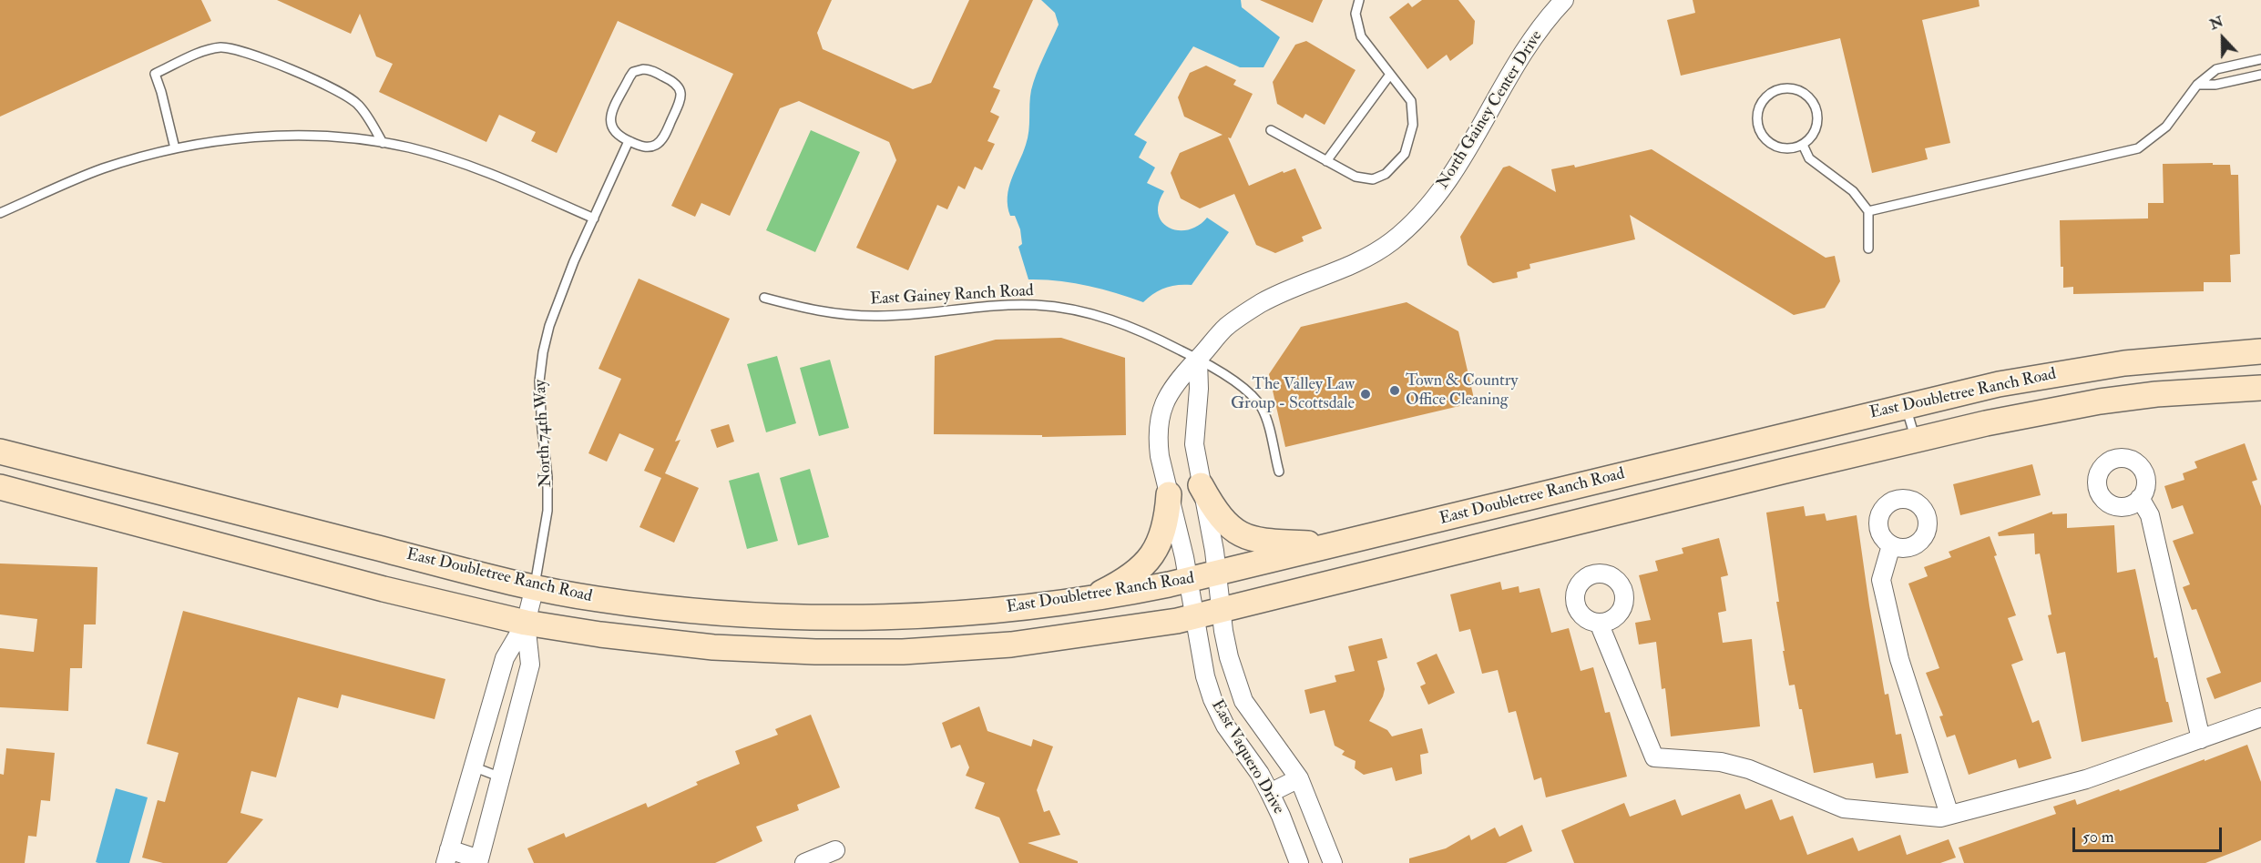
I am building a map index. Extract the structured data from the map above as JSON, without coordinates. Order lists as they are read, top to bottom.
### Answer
{
  "streets": {
    "main road": ["East Doubletree Ranch Road"],
    "street": ["North Gainey Center Drive", "North 74th Way", "East Vaquero Drive"],
    "lane": ["East Gainey Ranch Road"]
  },
  "crossings": [
    ["North Gainey Center Drive", "East Gainey Ranch Road"],
    ["North Gainey Center Drive", "East Doubletree Ranch Road"],
    ["North Gainey Center Drive", "East Vaquero Drive"],
    ["East Doubletree Ranch Road", "North 74th Way"],
    ["East Doubletree Ranch Road", "East Vaquero Drive"]
  ],
  "places": ["Town & Country Office Cleaning", "The Valley Law Group - Scottsdale"],
  "scale_bar": "50 m",
  "north": "top"
}
